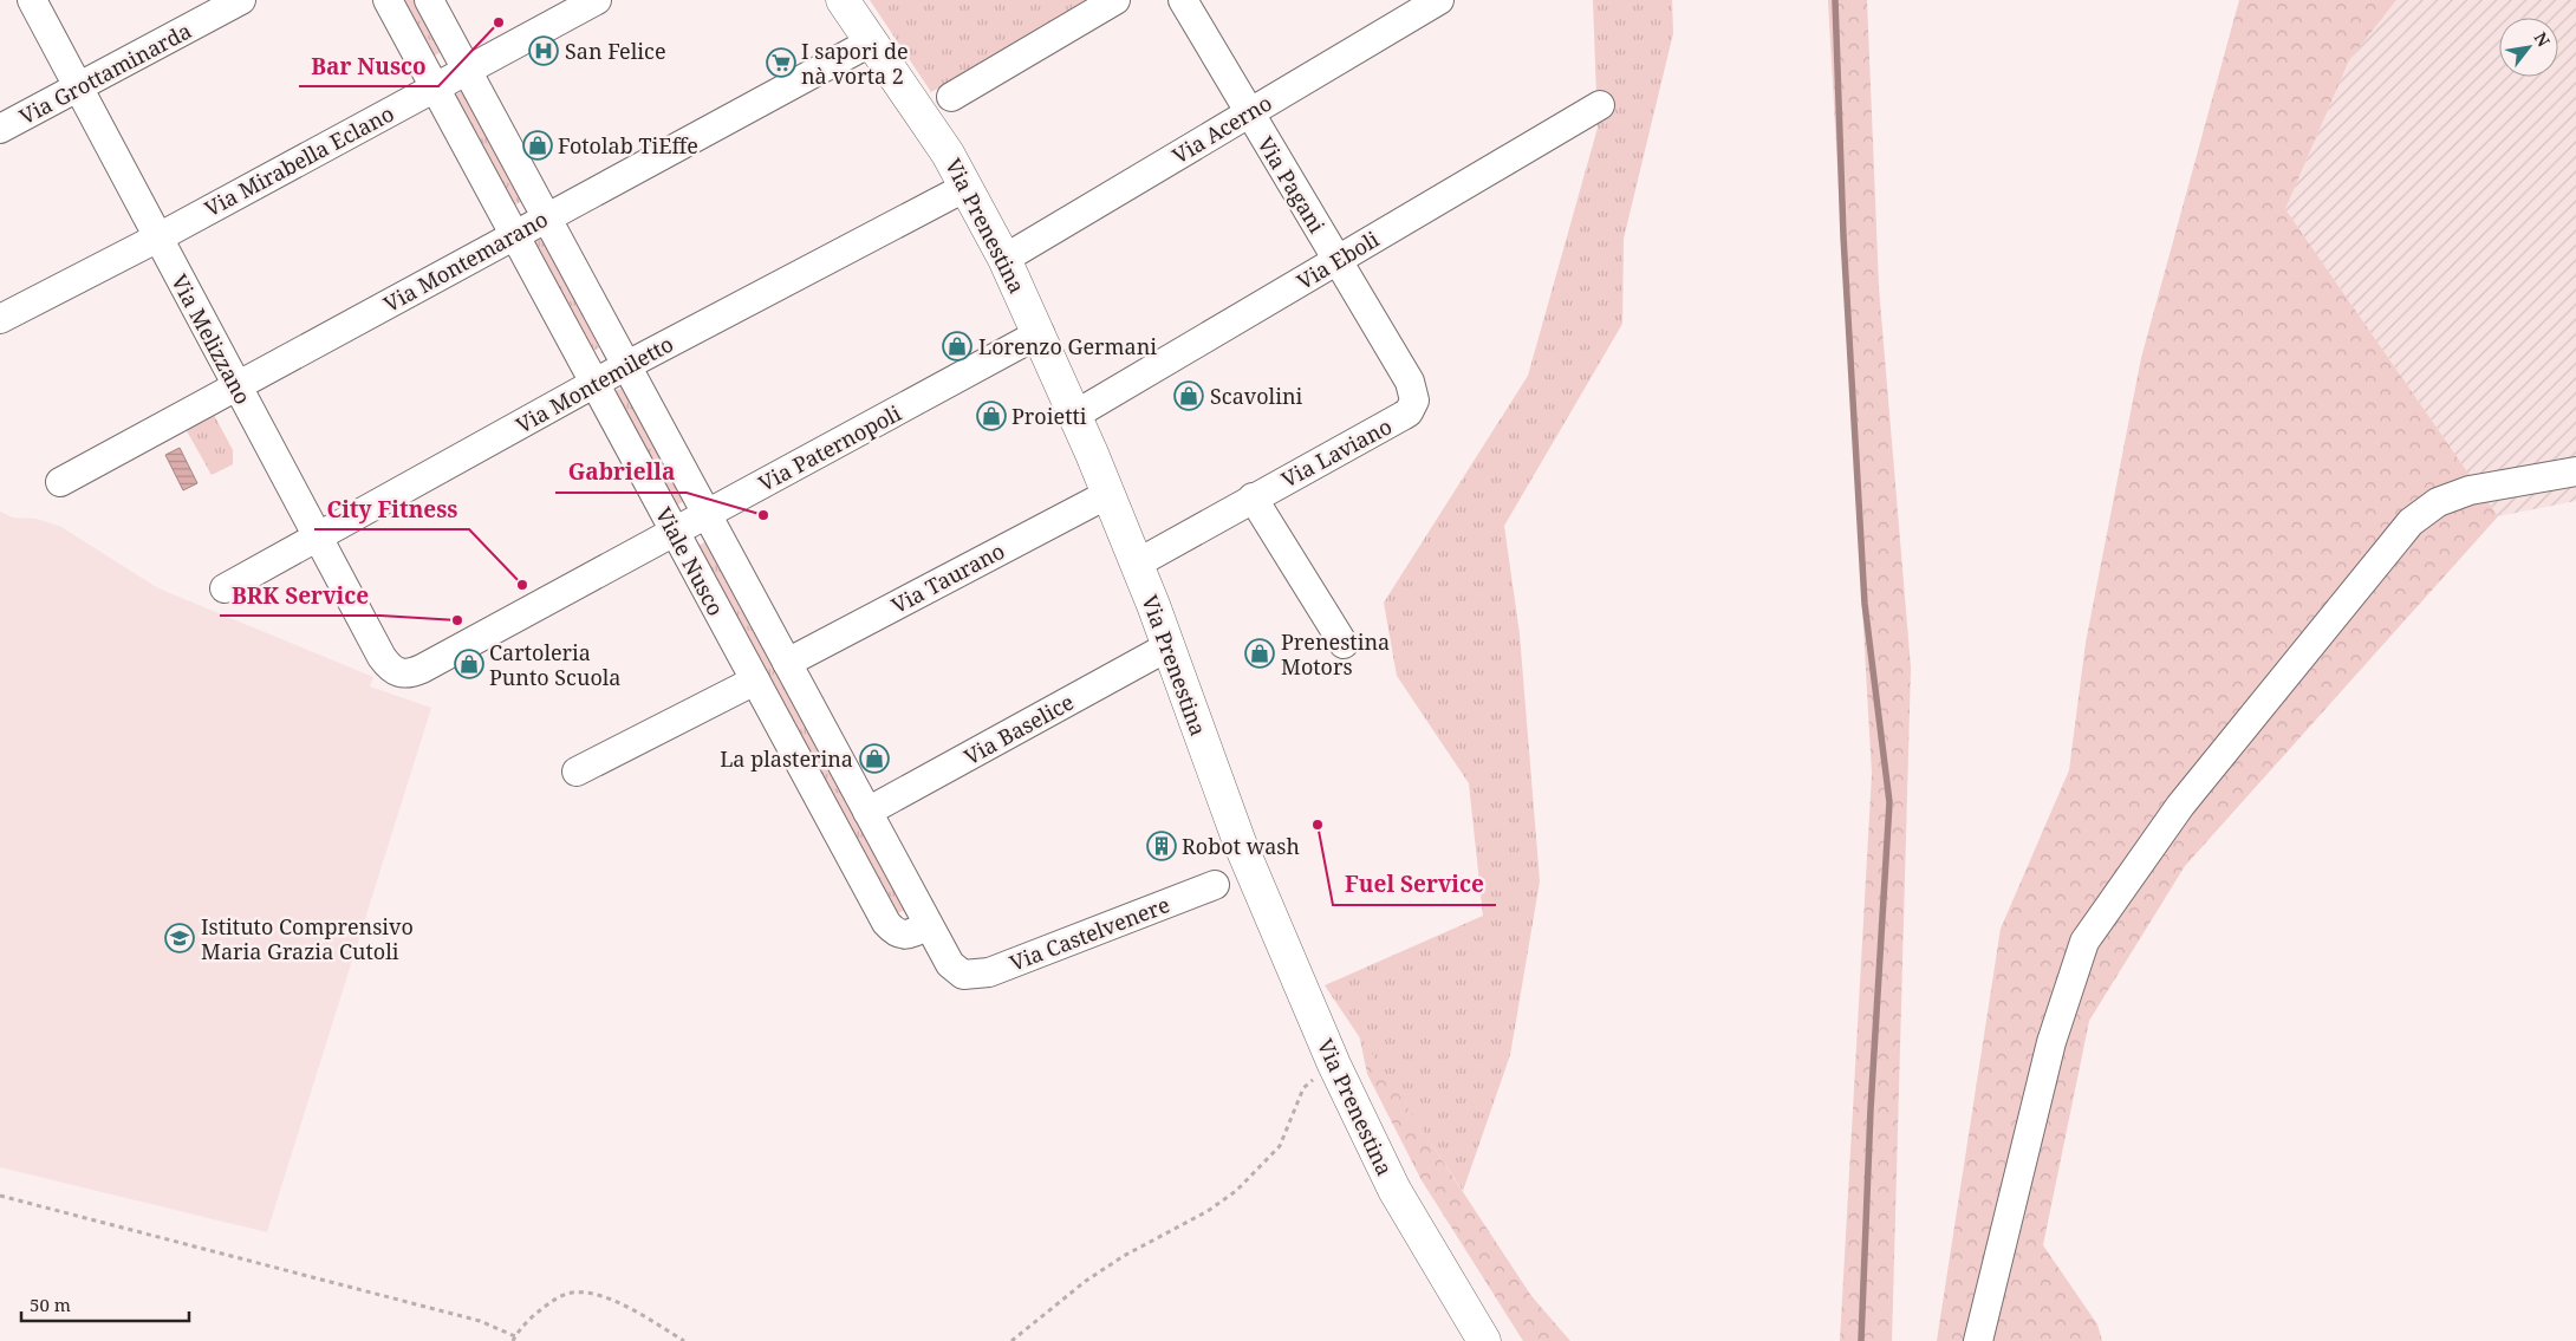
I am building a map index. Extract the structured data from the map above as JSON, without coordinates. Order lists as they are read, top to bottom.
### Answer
{
  "streets": {
    "main road": ["Via Prenestina"],
    "street": [
      "Via Grottaminarda",
      "Via Acerno",
      "Via Mirabella Eclano",
      "Via Pagani",
      "Via Eboli",
      "Via Montemarano",
      "Via Melizzano",
      "Via Montemiletto",
      "Via Paternopoli",
      "Via Laviano",
      "Viale Nusco",
      "Via Taurano",
      "Via Baselice",
      "Via Castelvenere"
    ]
  },
  "crossings": [
    ["Via Grottaminarda", "Via Melizzano"],
    ["Via Acerno", "Via Pagani"],
    ["Via Acerno", "Via Prenestina"],
    ["Via Mirabella Eclano", "Via Melizzano"],
    ["Via Mirabella Eclano", "Viale Nusco"],
    ["Via Pagani", "Via Eboli"],
    ["Via Pagani", "Via Laviano"],
    ["Via Prenestina", "Via Eboli"],
    ["Via Prenestina", "Via Montemarano"],
    ["Via Prenestina", "Via Montemiletto"],
    ["Via Prenestina", "Via Paternopoli"],
    ["Via Prenestina", "Via Laviano"],
    ["Via Prenestina", "Via Taurano"],
    ["Via Prenestina", "Via Baselice"],
    ["Via Montemarano", "Via Melizzano"],
    ["Via Montemarano", "Viale Nusco"],
    ["Via Melizzano", "Via Montemiletto"],
    ["Via Melizzano", "Via Paternopoli"],
    ["Via Montemiletto", "Viale Nusco"],
    ["Via Paternopoli", "Viale Nusco"],
    ["Viale Nusco", "Via Taurano"],
    ["Viale Nusco", "Via Baselice"],
    ["Viale Nusco", "Via Castelvenere"]
  ],
  "places": {
    "other": [
      "Bar Nusco",
      "Gabriella",
      "City Fitness",
      "BRK Service",
      "Fuel Service"
    ],
    "hospital": ["San Felice"],
    "supermarket": ["I sapori de nà vorta 2"],
    "shop": [
      "Fotolab TiEffe",
      "Lorenzo Germani",
      "Scavolini",
      "Proietti",
      "Prenestina Motors",
      "Cartoleria Punto Scuola",
      "La plasterina"
    ],
    "building": ["Robot wash"],
    "school or university": ["Istituto Comprensivo Maria Grazia Cutoli"]
  },
  "scale_bar": "50 m",
  "north": "top right"
}
